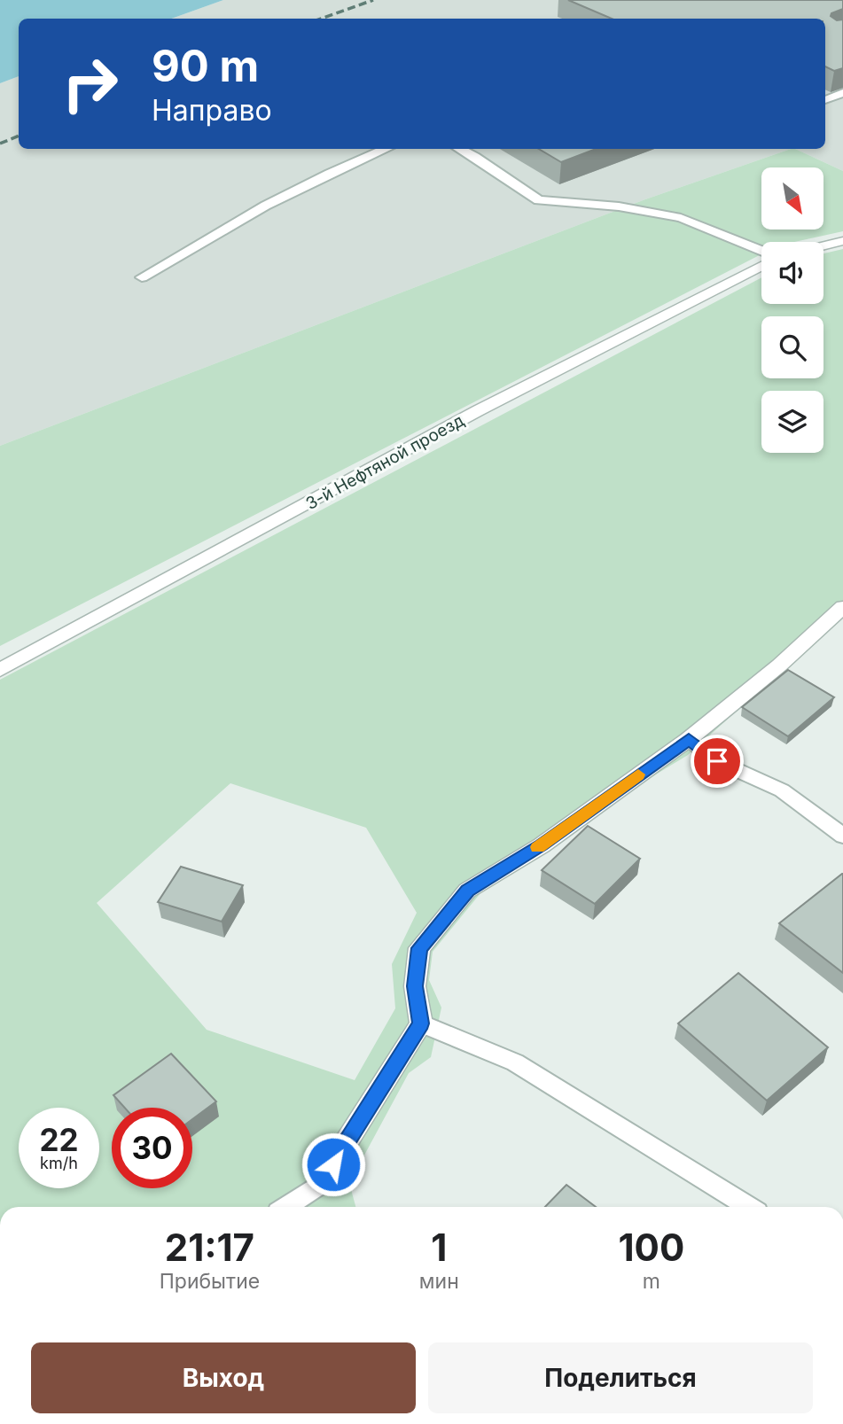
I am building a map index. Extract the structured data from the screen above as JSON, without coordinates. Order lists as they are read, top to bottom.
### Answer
{
  "streets": {
    "street": ["3-й Нефтяной проезд"]
  },
  "north": "bottom right",
  "page": {
    "turn": ["90 m", "Направо"],
    "speed": "22 km/h",
    "limit": "30",
    "eta": [
      "21:17",
      "Прибытие",
      "1",
      "мин",
      "100",
      "m"
    ],
    "buttons": ["Выход", "Поделиться"]
  }
}
